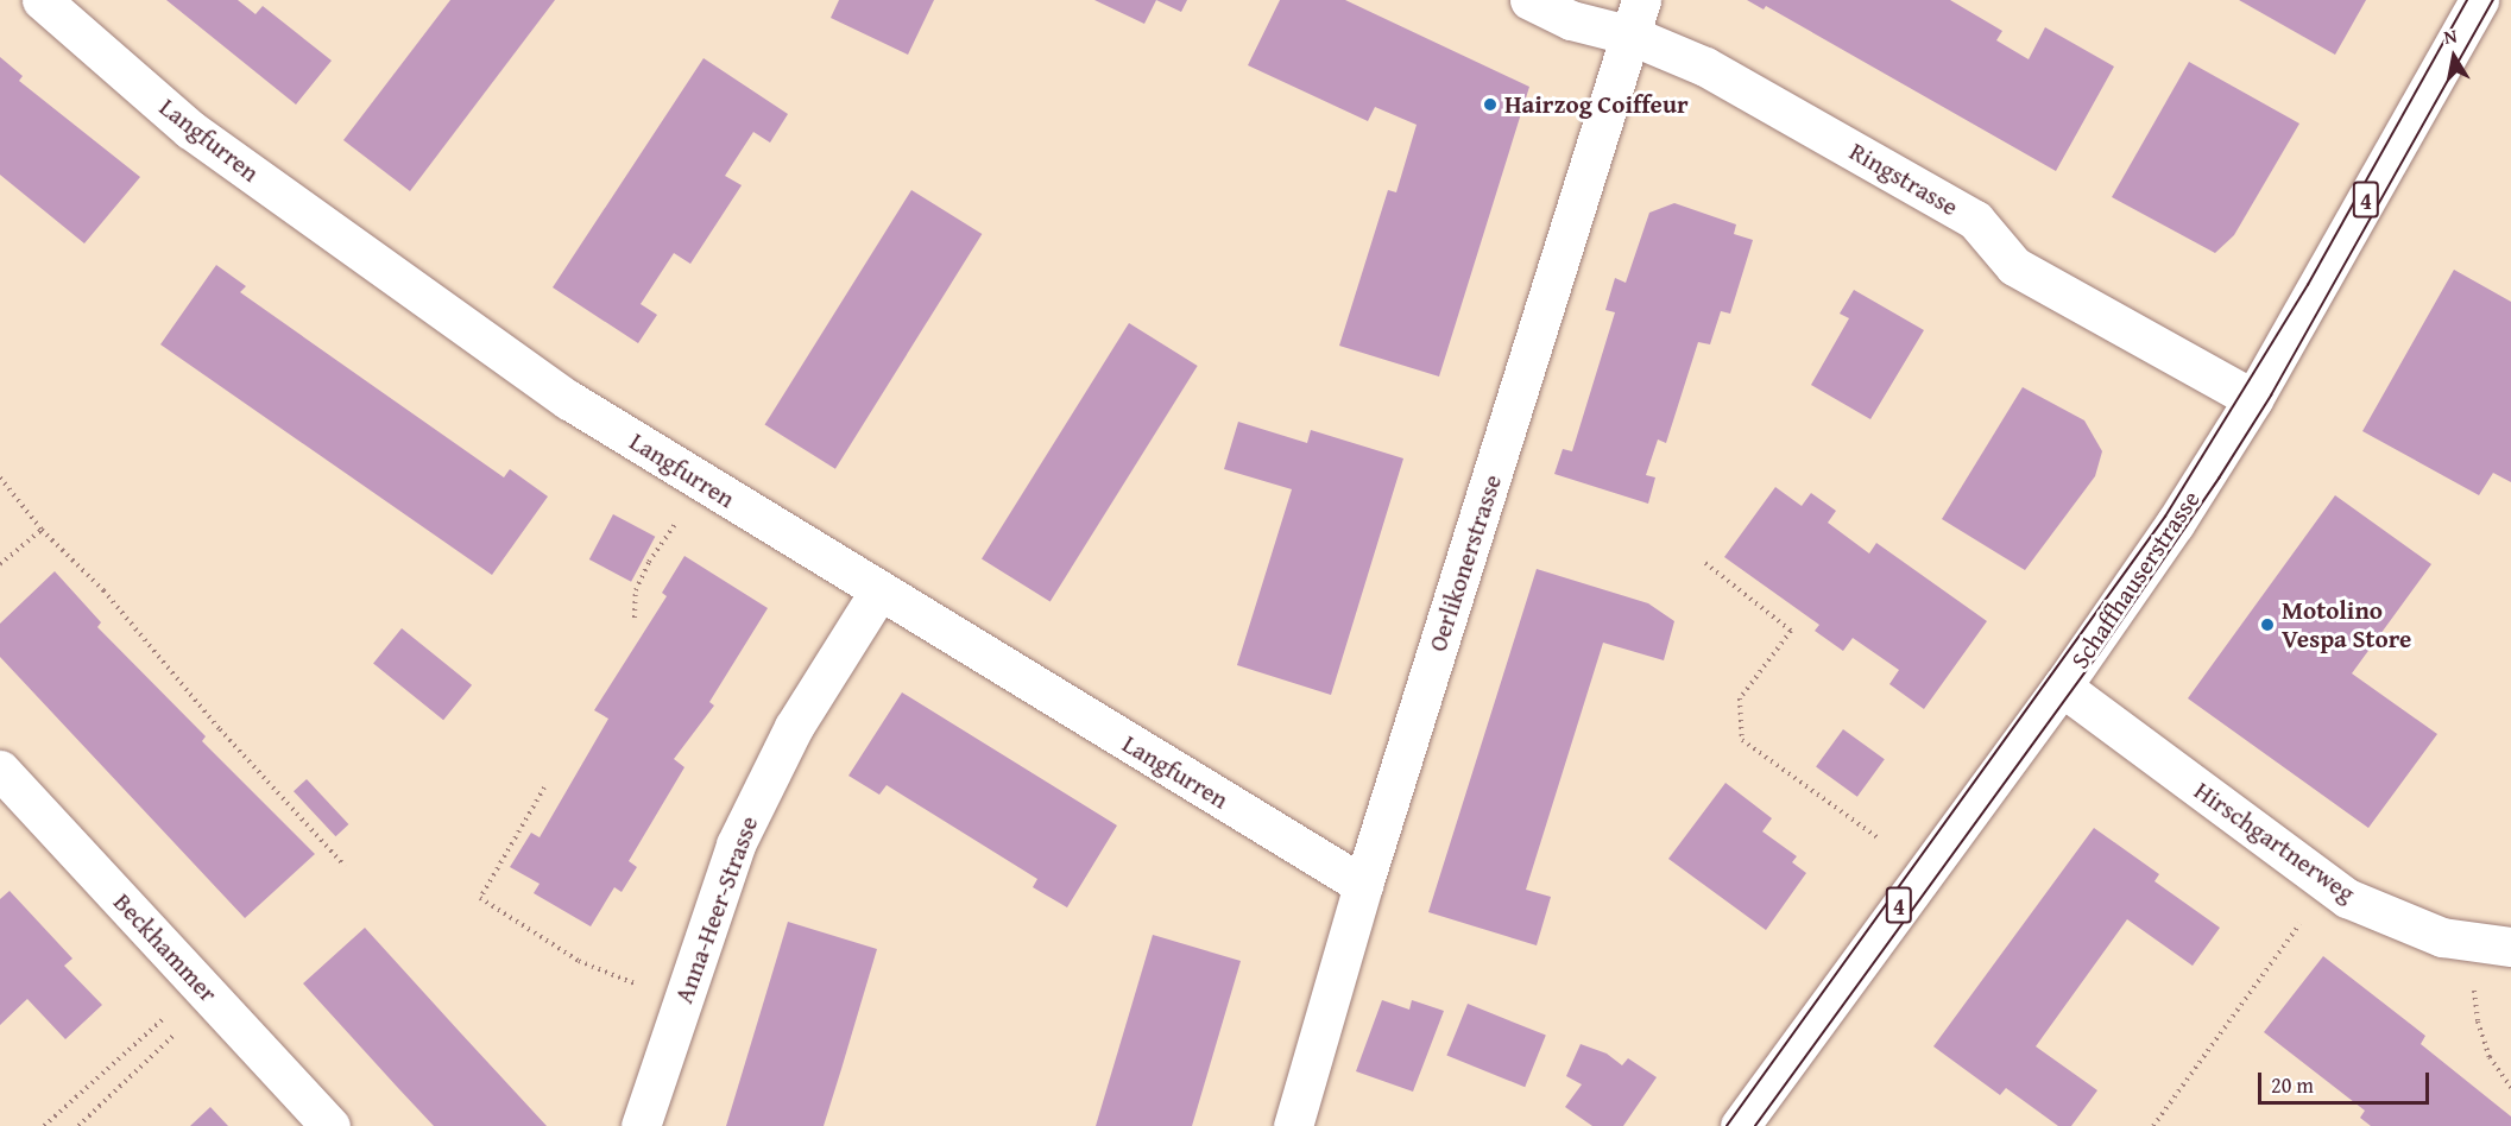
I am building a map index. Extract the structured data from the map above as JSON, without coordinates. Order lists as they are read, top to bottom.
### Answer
{
  "streets": {
    "street": [
      "Langfurren",
      "Ringstrasse",
      "4",
      "Oerlikonerstrasse",
      "Schaffhauserstrasse",
      "Hirschgartnerweg",
      "Anna-Heer-Strasse",
      "Beckhammer"
    ]
  },
  "crossings": [
    ["Langfurren", "Oerlikonerstrasse"],
    ["Langfurren", "Anna-Heer-Strasse"],
    ["Ringstrasse", "Oerlikonerstrasse"],
    ["Ringstrasse", "Schaffhauserstrasse"],
    ["Schaffhauserstrasse", "Hirschgartnerweg"]
  ],
  "places": ["Hairzog Coiffeur", "Motolino Vespa Store"],
  "scale_bar": "20 m",
  "north": "top"
}
